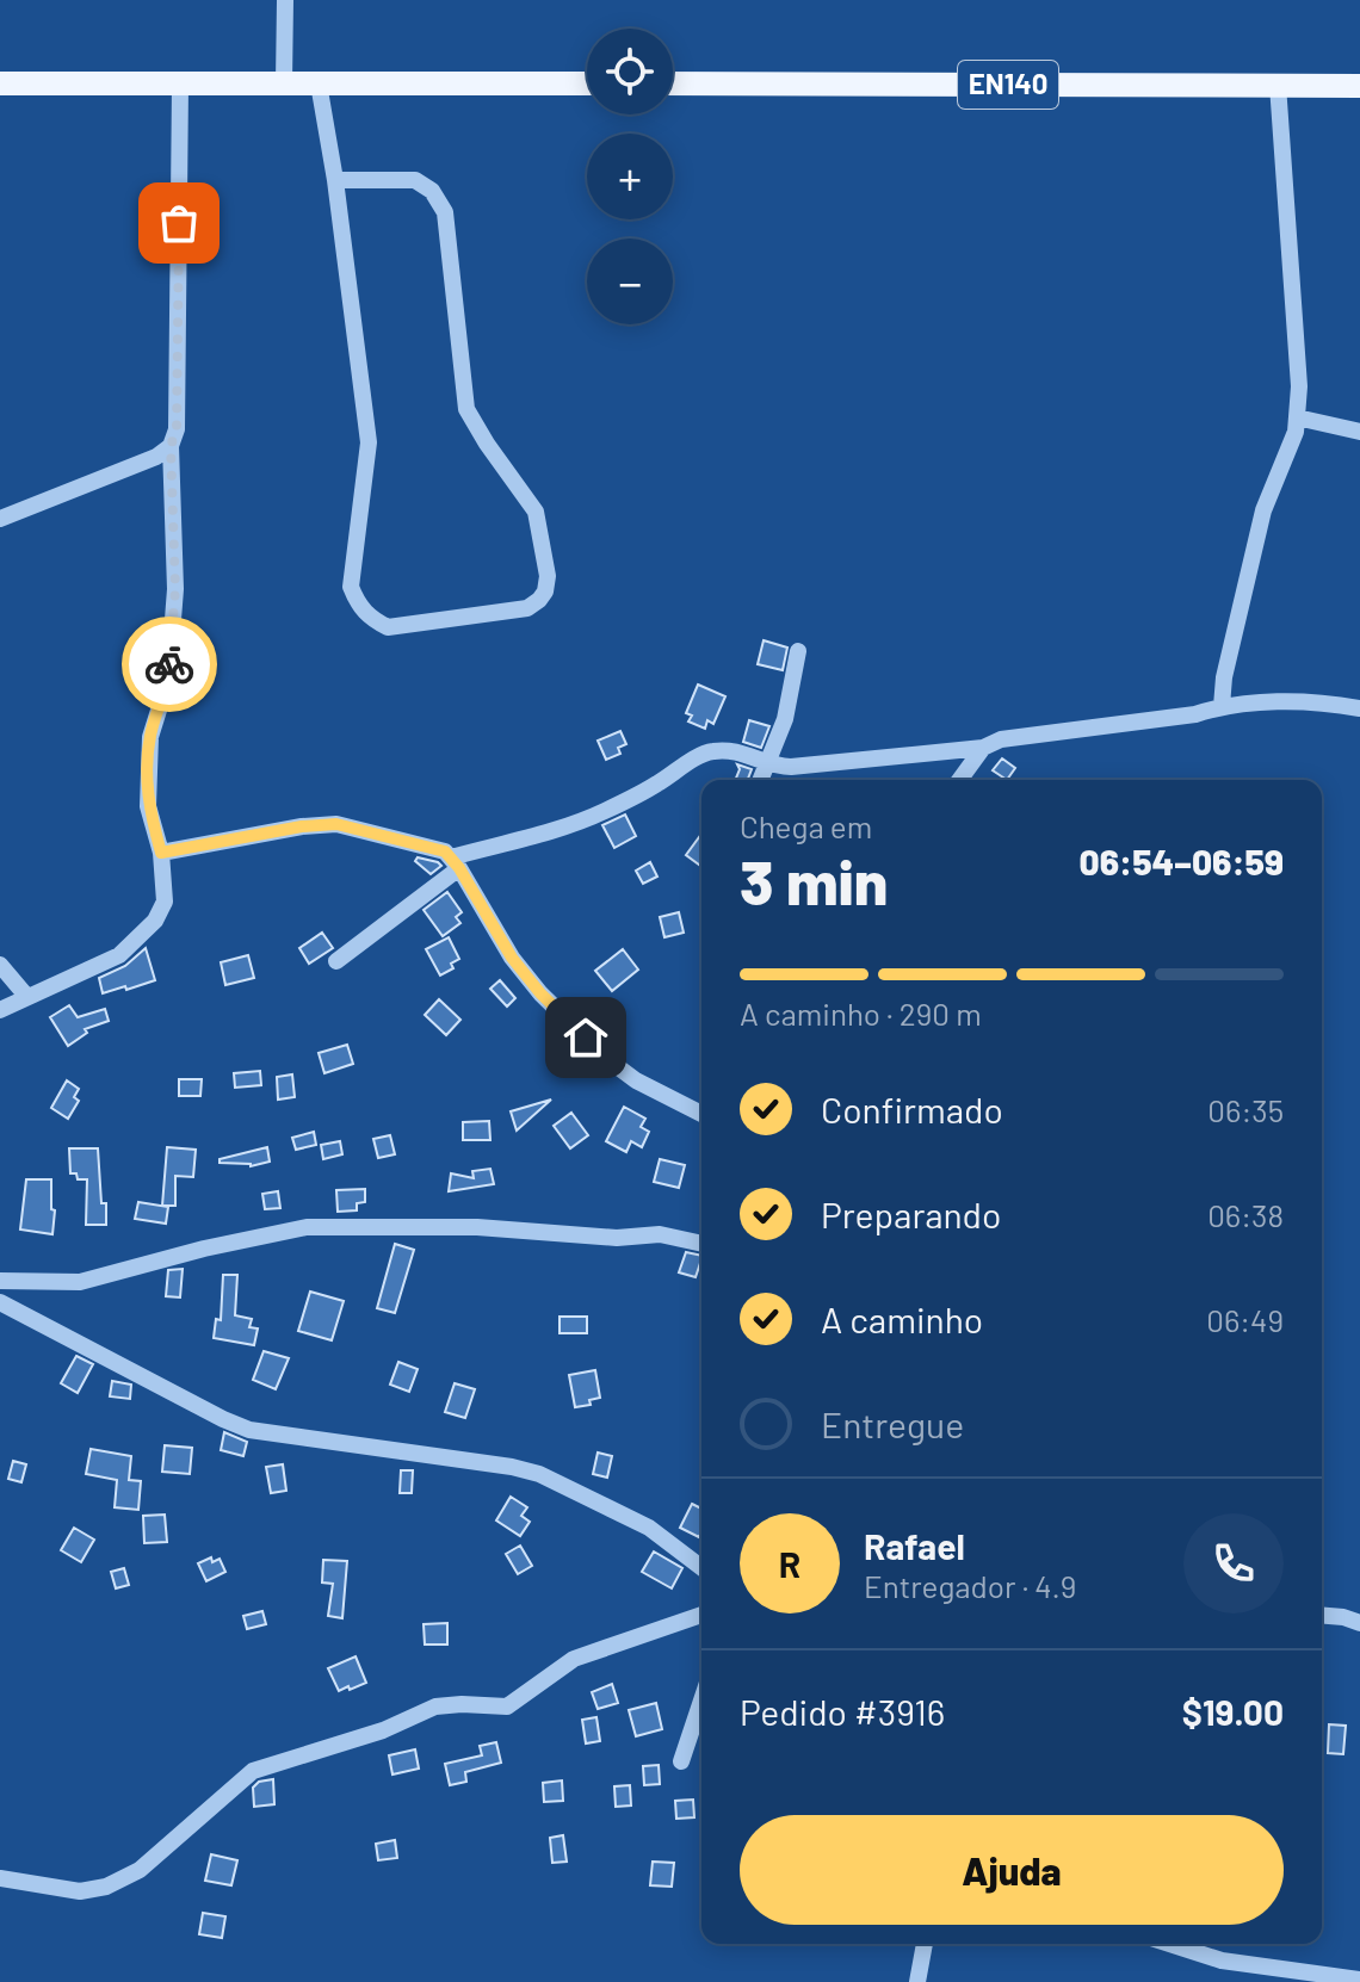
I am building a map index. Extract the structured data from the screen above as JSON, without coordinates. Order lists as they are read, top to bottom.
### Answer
{
  "streets": {
    "main road": ["EN140"]
  },
  "page": {
    "map_buttons": ["+", "−"],
    "heading": ["3 min", "Chega em", "06:54–06:59"],
    "panel": [
      "Rafael",
      "Entregador · 4.9",
      "Pedido #3916",
      "$19.00"
    ],
    "bar": "A caminho · 290 m",
    "list": [
      ["Confirmado", "06:35"],
      ["Preparando", "06:38"],
      ["A caminho", "06:49"],
      "Entregue"
    ],
    "round": "R",
    "buttons": "Ajuda"
  }
}
